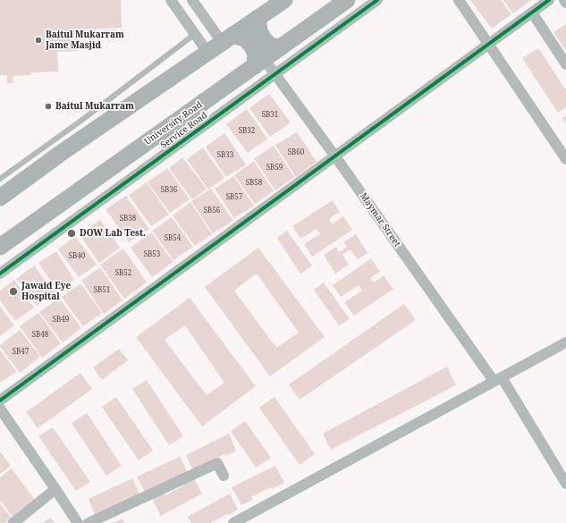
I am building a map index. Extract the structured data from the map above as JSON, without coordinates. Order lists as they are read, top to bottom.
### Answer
{
  "streets": {
    "main road": ["University Road"],
    "street": ["Service Road", "Maymar Street"]
  },
  "crossings": [
    ["University Road", "Maymar Street"],
    ["Service Road", "Maymar Street"]
  ],
  "places": [
    "Baitul Mukarram Jame Masjid",
    "Baitul Mukarram",
    "DOW Lab Test.",
    "Jawaid Eye Hospital"
  ],
  "house_numbers": [
    "SB31",
    "SB32",
    "SB60",
    "SB33",
    "SB59",
    "SB58",
    "SB36",
    "SB57",
    "SB56",
    "SB38",
    "SB54",
    "SB53",
    "SB40",
    "SB52",
    "SB51",
    "SB49",
    "SB48",
    "SB47"
  ]
}
